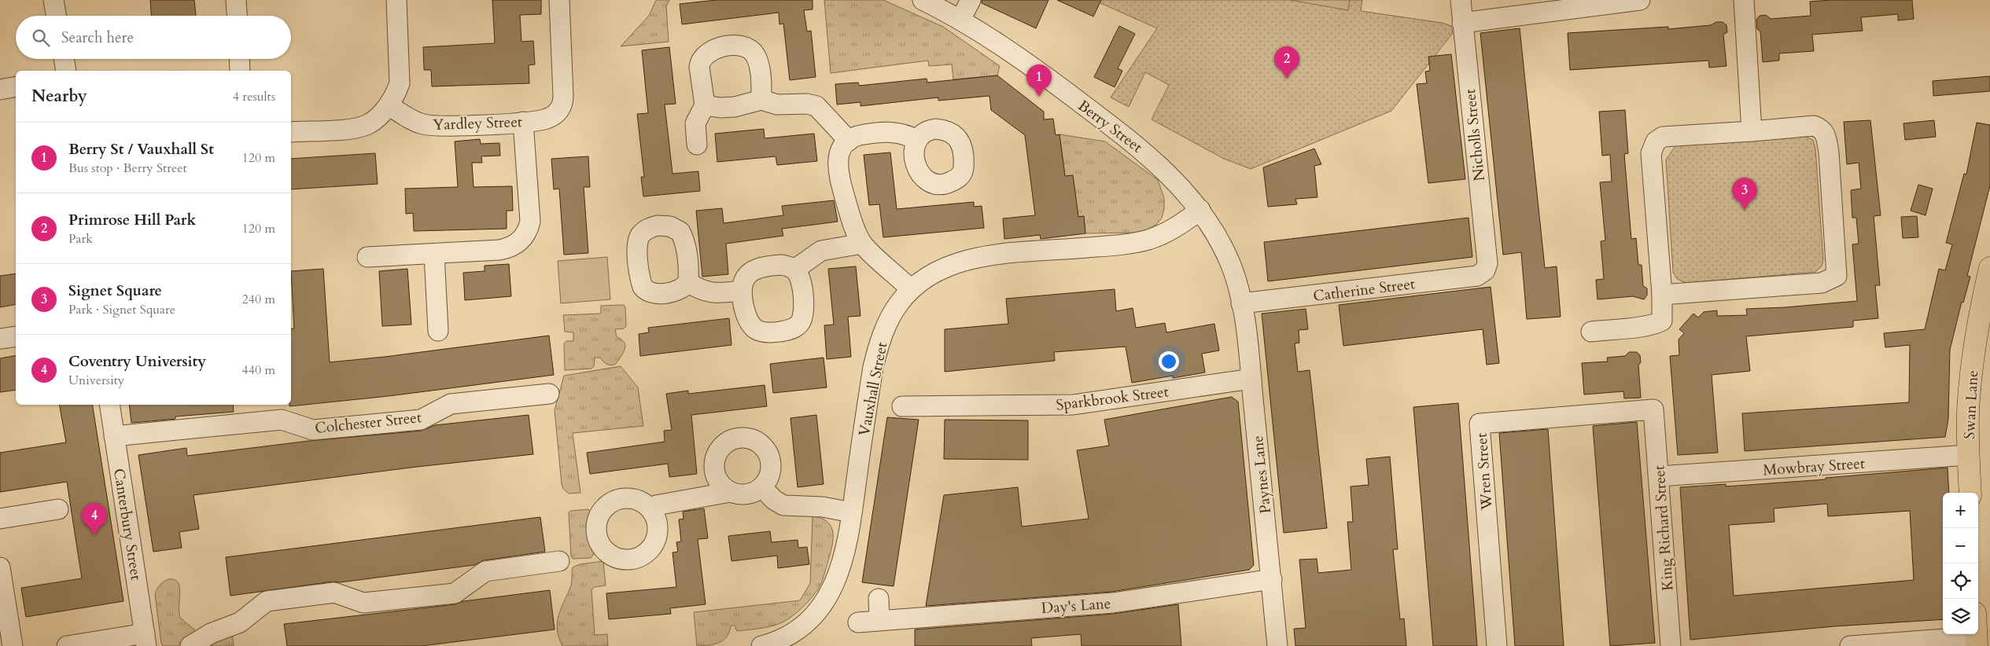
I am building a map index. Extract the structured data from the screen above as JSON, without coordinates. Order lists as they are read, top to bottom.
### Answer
{
  "streets": {
    "main road": ["Swan Lane"],
    "street": [
      "Yardley Street",
      "Berry Street",
      "Nicholls Street",
      "Catherine Street",
      "Vauxhall Street",
      "Sparkbrook Street",
      "Colchester Street",
      "Mowbray Street",
      "Wren Street",
      "Paynes Lane",
      "Canterbury Street",
      "King Richard Street",
      "Day's Lane"
    ]
  },
  "crossings": [
    ["Berry Street", "Catherine Street"],
    ["Berry Street", "Vauxhall Street"],
    ["Berry Street", "Paynes Lane"],
    ["Nicholls Street", "Catherine Street"],
    ["Catherine Street", "Paynes Lane"],
    ["Sparkbrook Street", "Paynes Lane"],
    ["Swan Lane", "Mowbray Street"],
    ["Colchester Street", "Canterbury Street"],
    ["Mowbray Street", "King Richard Street"],
    ["Wren Street", "King Richard Street"],
    ["Paynes Lane", "Day's Lane"]
  ],
  "page": {
    "search": "Search here",
    "pins": [
      "2",
      "1",
      "3",
      "4"
    ],
    "heading": ["Nearby", "4 results"],
    "list": [
      {
        "mark": "1",
        "name": "Berry St / Vauxhall St",
        "note": "Bus stop · Berry Street",
        "value": "120 m"
      },
      {
        "mark": "2",
        "name": "Primrose Hill Park",
        "note": "Park",
        "value": "120 m"
      },
      {
        "mark": "3",
        "name": "Signet Square",
        "note": "Park · Signet Square",
        "value": "240 m"
      },
      {
        "mark": "4",
        "name": "Coventry University",
        "note": "University",
        "value": "440 m"
      }
    ],
    "map_buttons": ["+", "−"]
  }
}
